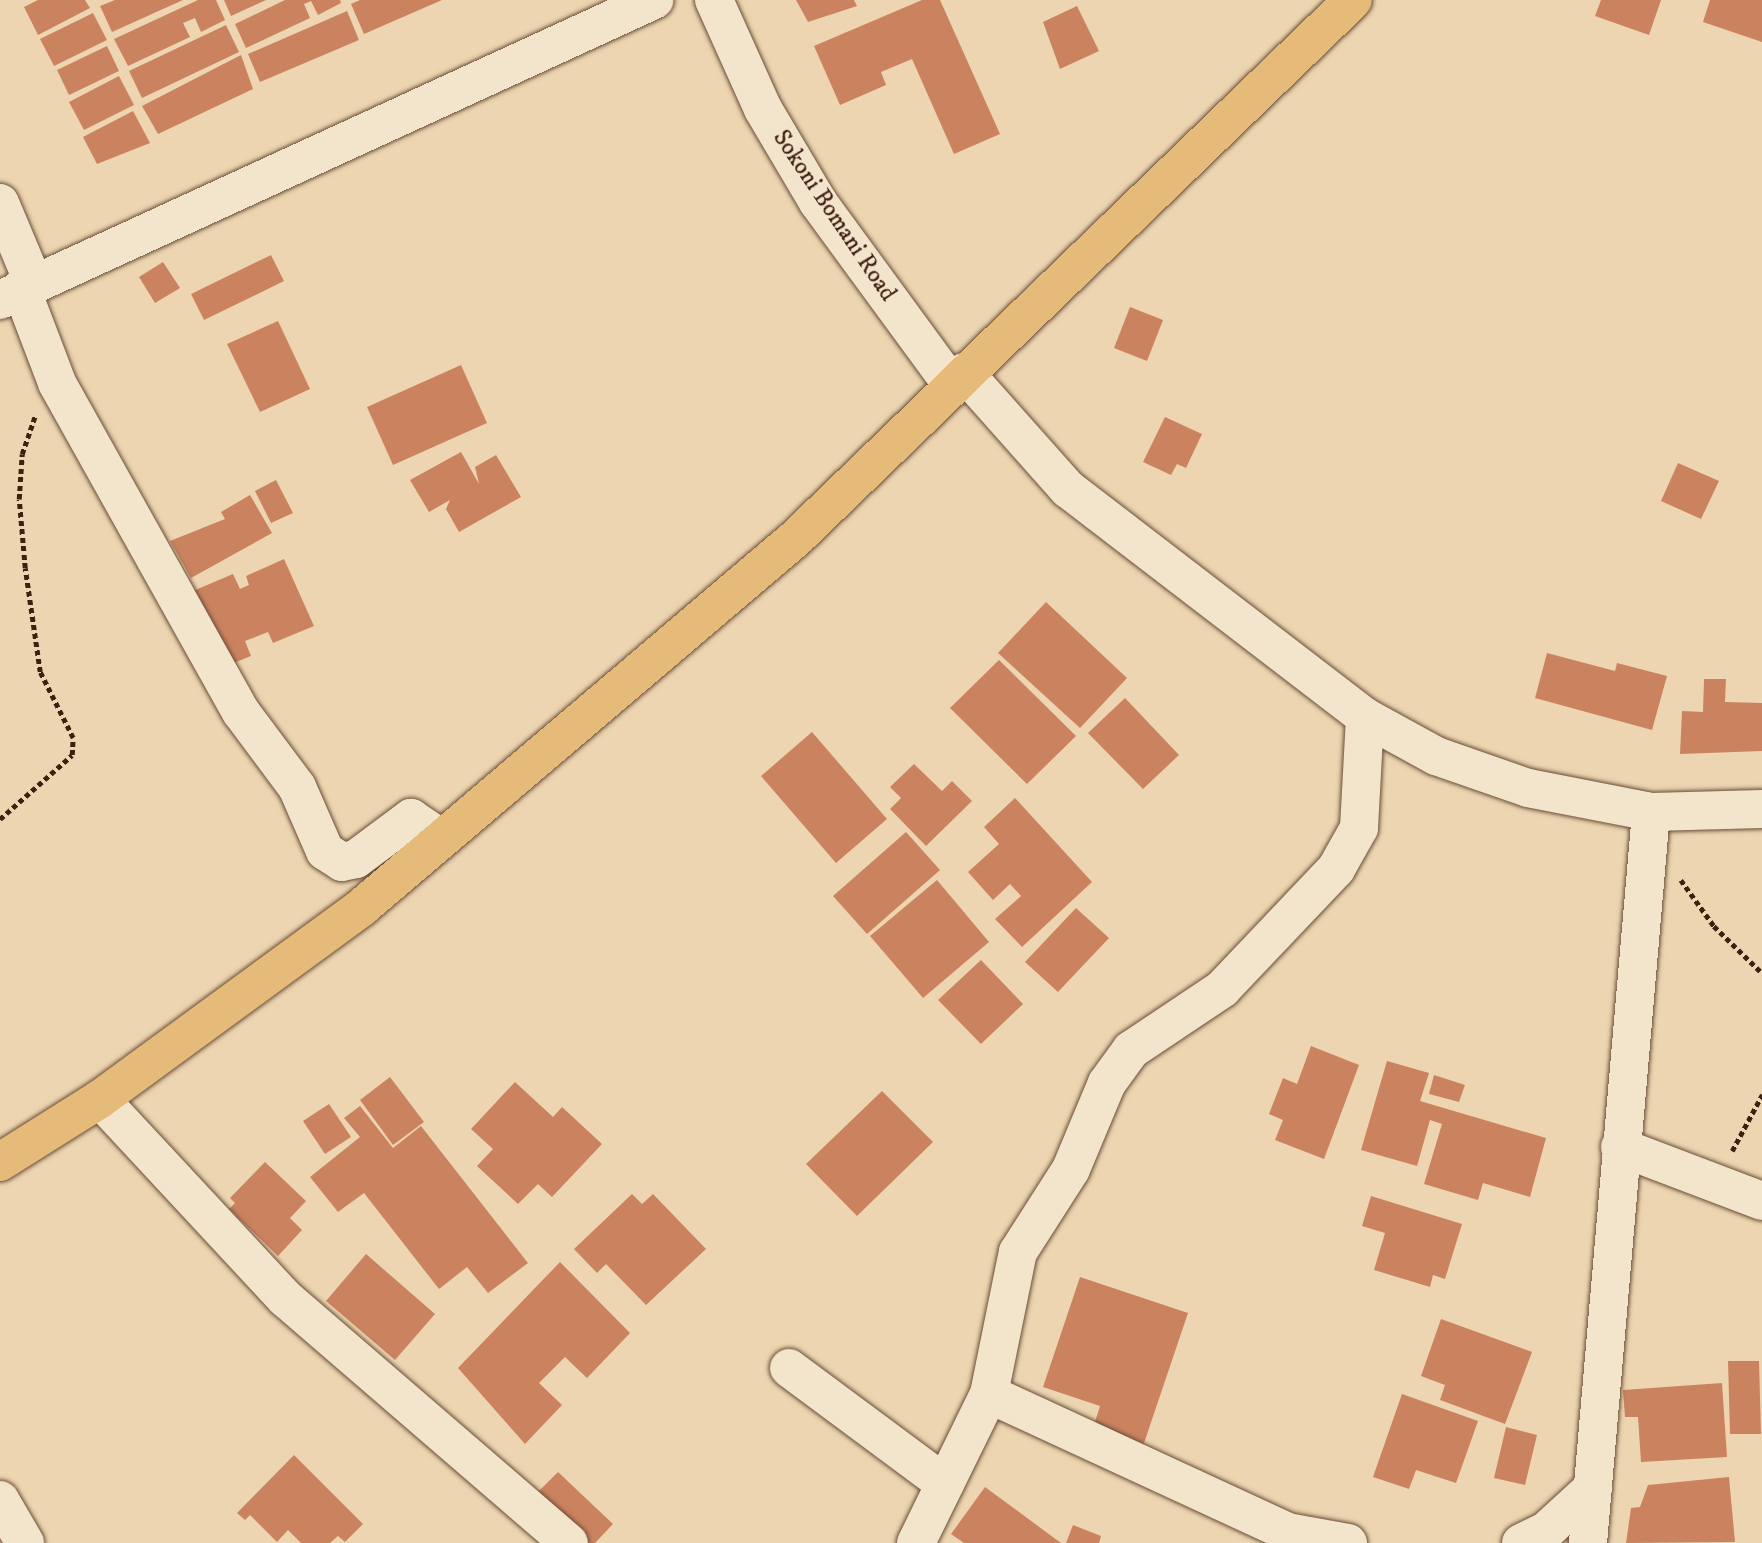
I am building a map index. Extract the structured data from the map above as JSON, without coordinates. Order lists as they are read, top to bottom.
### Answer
{
  "streets": {
    "street": ["Sokoni Bomani Road"]
  }
}
